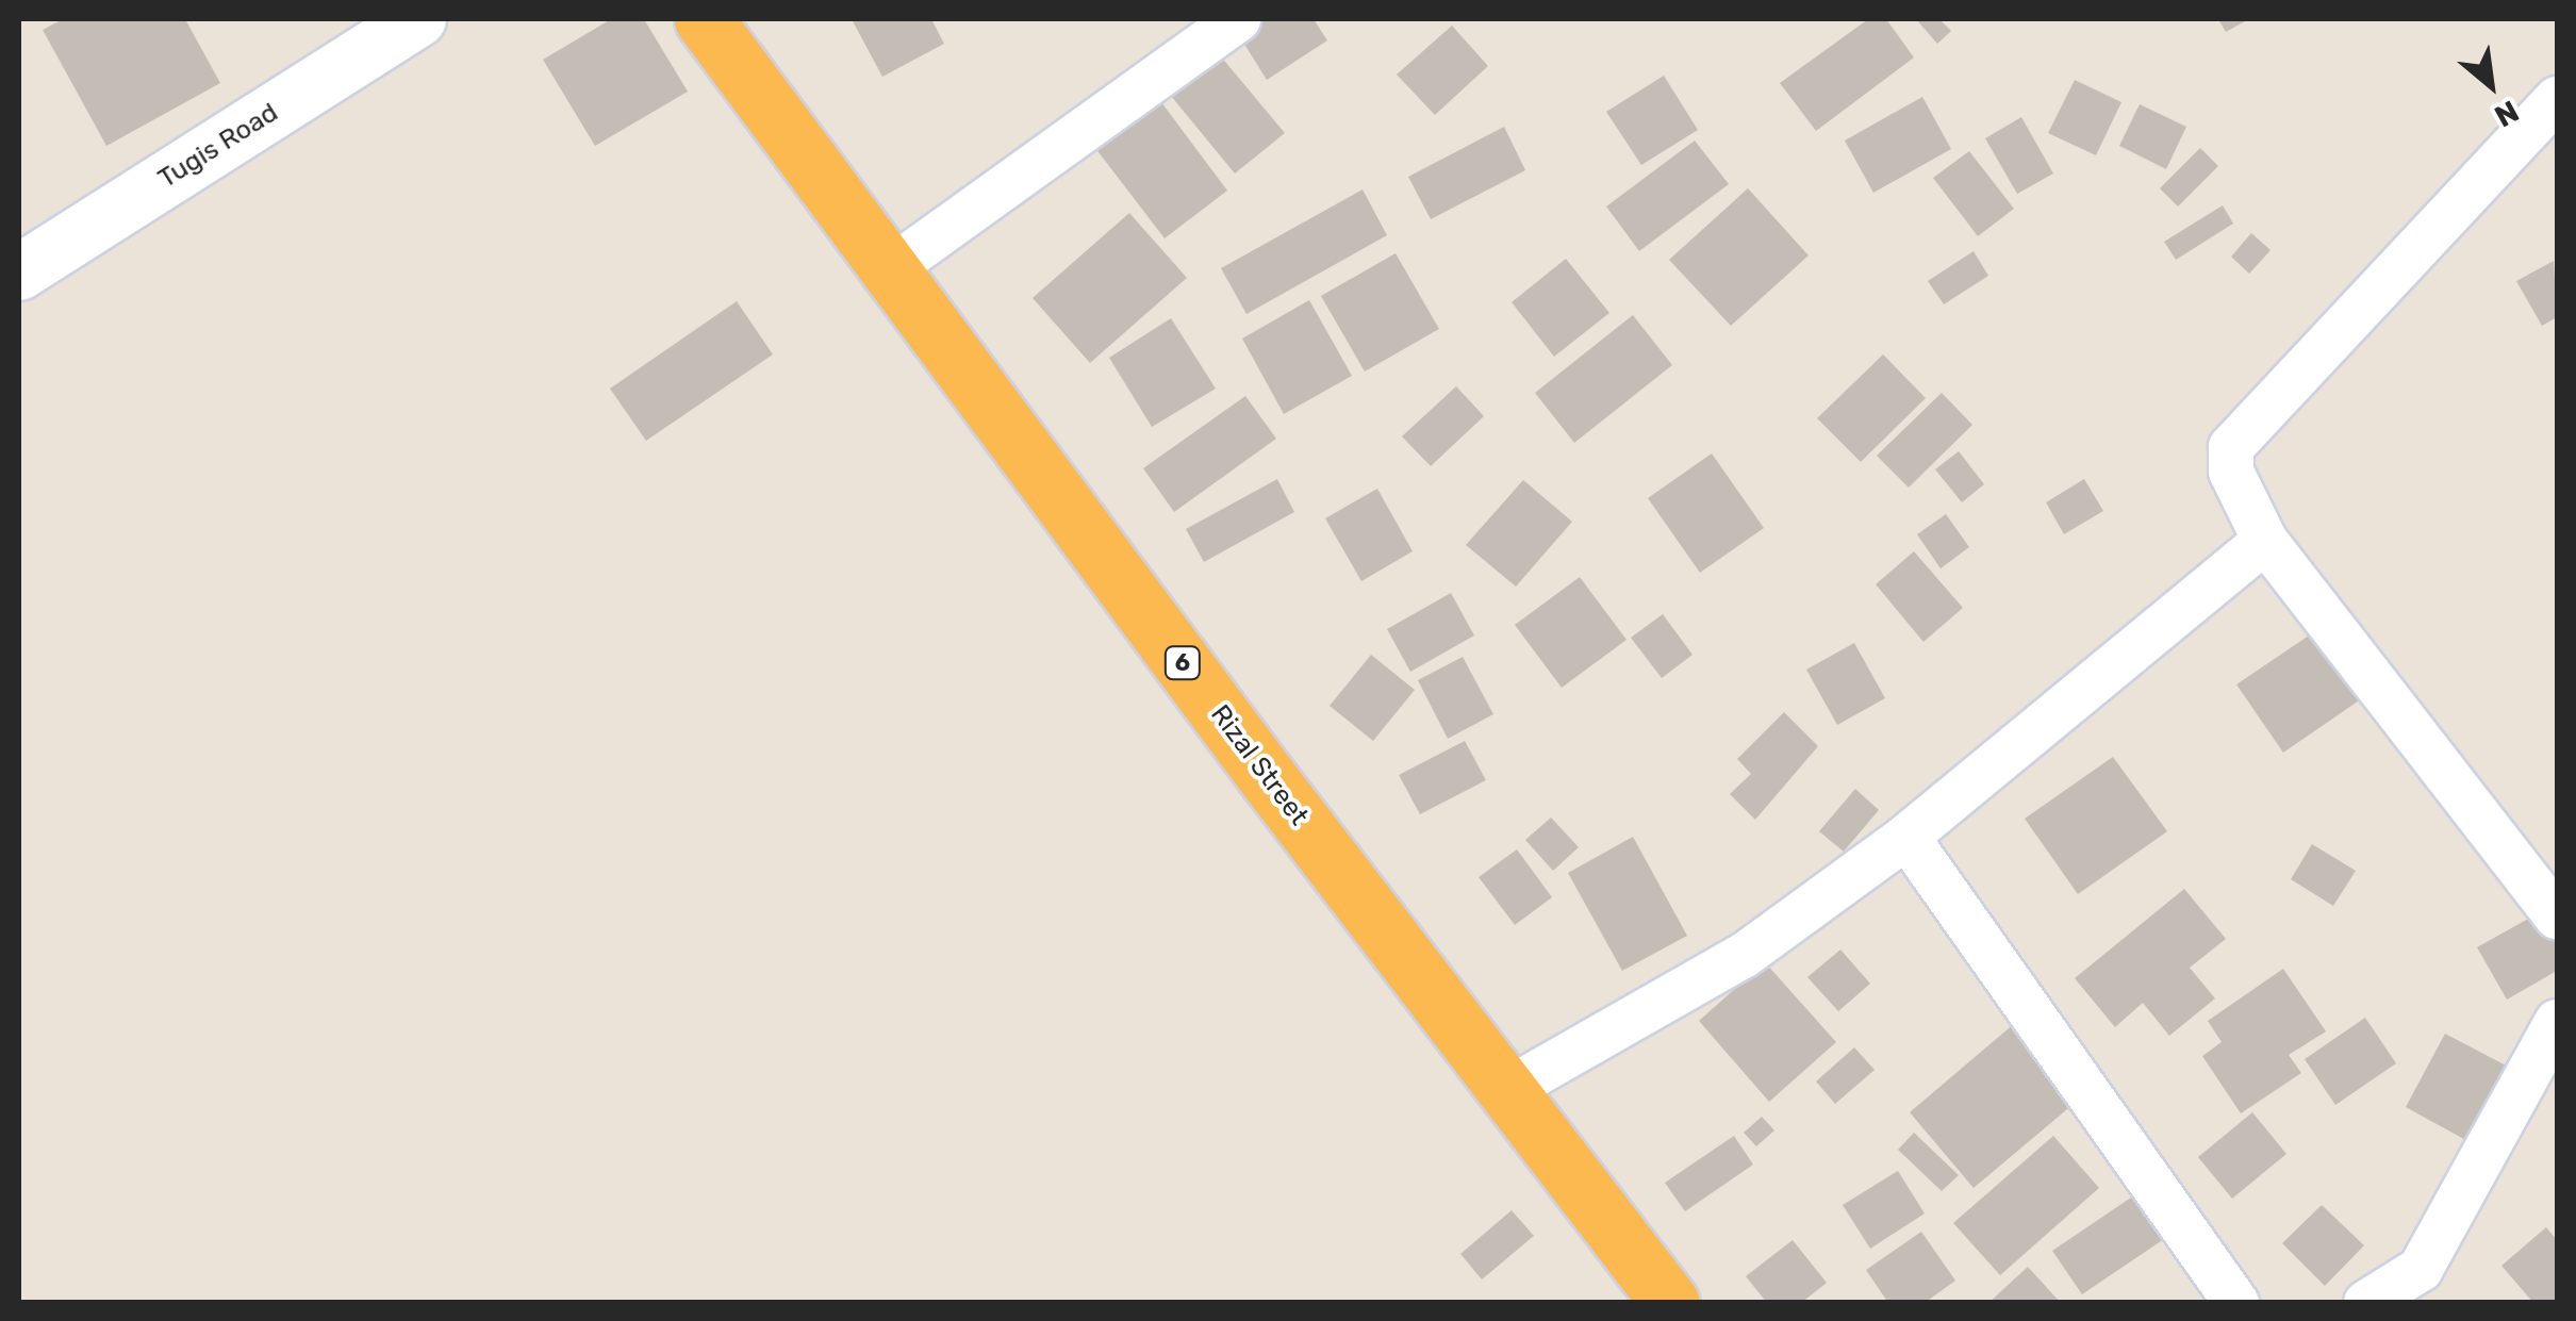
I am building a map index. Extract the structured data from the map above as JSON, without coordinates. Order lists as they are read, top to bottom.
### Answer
{
  "streets": {
    "highway": ["6", "Rizal Street"],
    "street": ["Tugis Road"]
  },
  "north": "bottom right"
}
